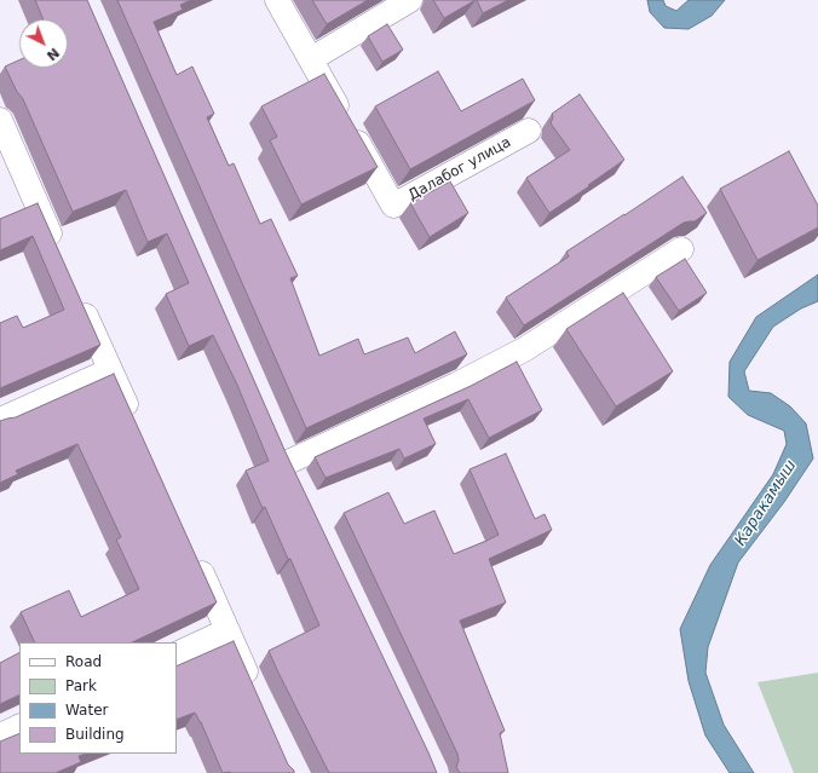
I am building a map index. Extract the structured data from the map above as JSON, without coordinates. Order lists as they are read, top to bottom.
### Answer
{
  "streets": {
    "street": ["Далабог улица"]
  },
  "water": ["Каракамыш"],
  "legend": [
    "Road",
    "Park",
    "Water",
    "Building"
  ],
  "north": "bottom right"
}
